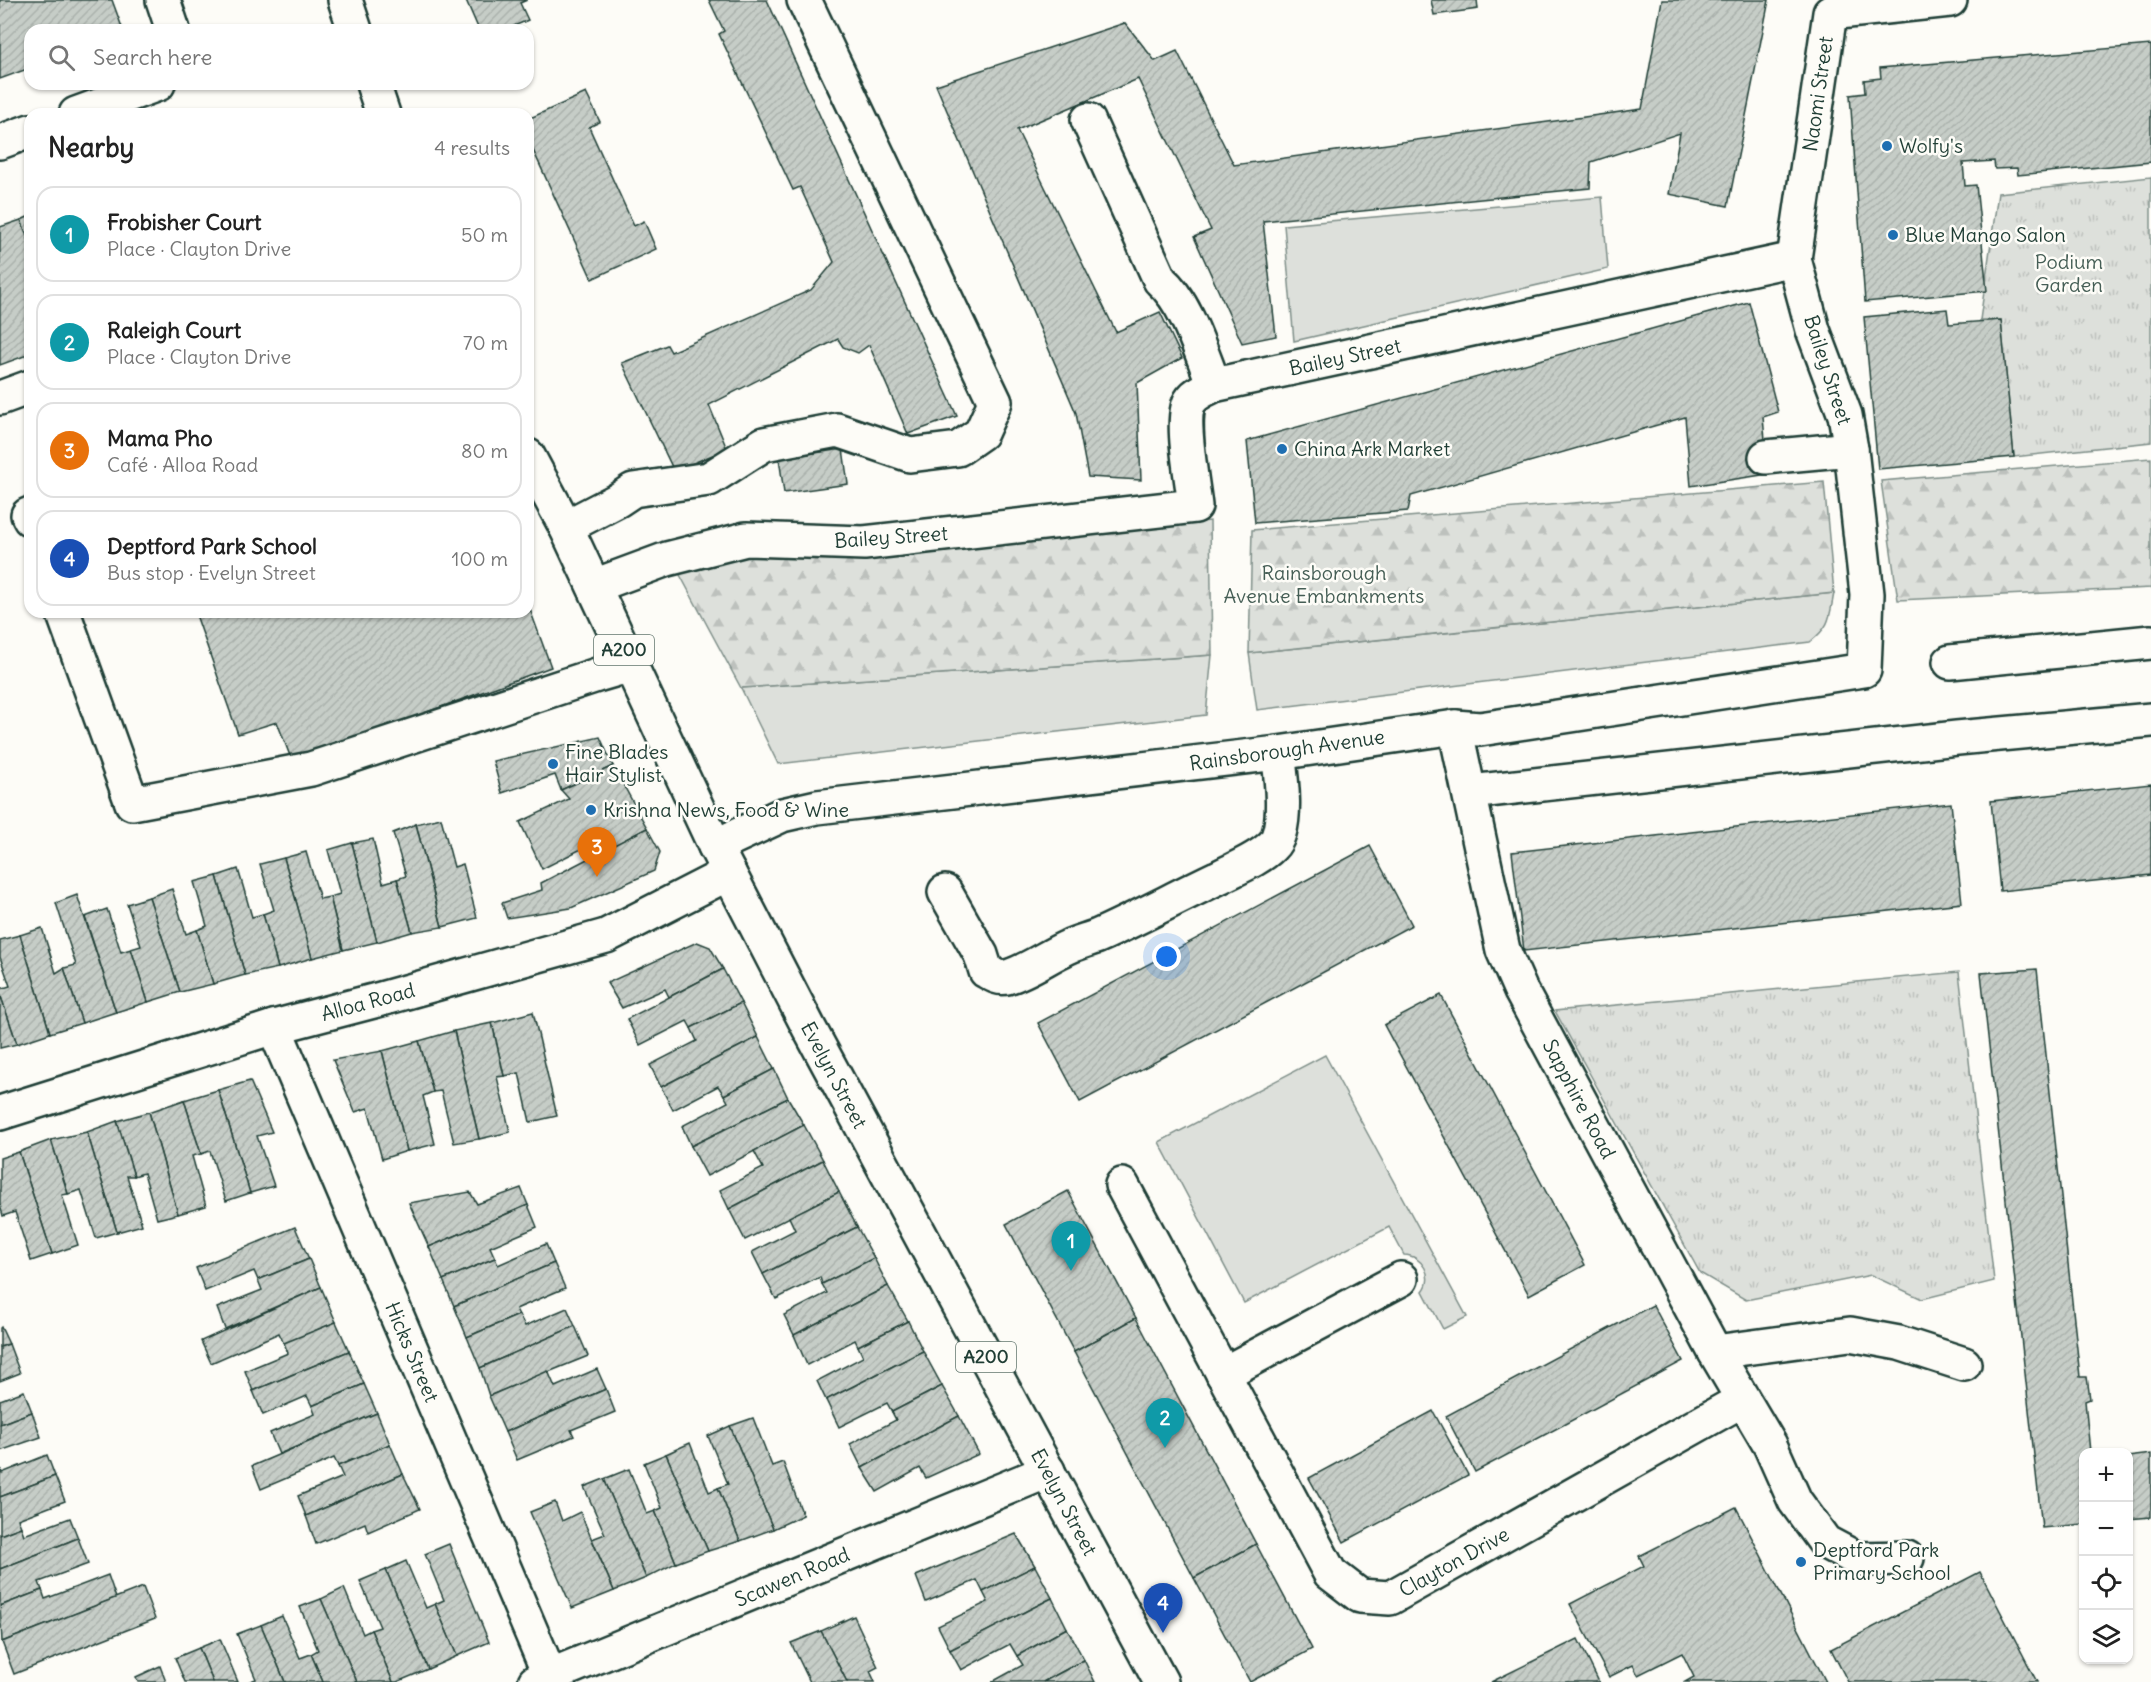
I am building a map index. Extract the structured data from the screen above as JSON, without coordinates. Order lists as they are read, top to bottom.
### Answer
{
  "streets": {
    "street": [
      "Naomi Street",
      "Bailey Street",
      "A200",
      "Rainsborough Avenue",
      "Alloa Road",
      "Evelyn Street",
      "Sapphire Road",
      "Hicks Street",
      "Clayton Drive",
      "Scawen Road"
    ]
  },
  "crossings": [
    ["Naomi Street", "Bailey Street"],
    ["Bailey Street", "Rainsborough Avenue"],
    ["Bailey Street", "Evelyn Street"],
    ["Rainsborough Avenue", "Alloa Road"],
    ["Rainsborough Avenue", "Evelyn Street"],
    ["Rainsborough Avenue", "Sapphire Road"],
    ["Alloa Road", "Evelyn Street"],
    ["Alloa Road", "Hicks Street"],
    ["Evelyn Street", "Scawen Road"],
    ["Sapphire Road", "Clayton Drive"],
    ["Hicks Street", "Scawen Road"]
  ],
  "parks": ["Podium Garden", "Rainsborough Avenue Embankments"],
  "places": [
    "Wolfy's",
    "Blue Mango Salon",
    "China Ark Market",
    "Fine Blades Hair Stylist",
    "Krishna News, Food & Wine",
    "Deptford Park Primary School"
  ],
  "page": {
    "search": "Search here",
    "heading": ["Nearby", "4 results"],
    "list": [
      {
        "mark": "1",
        "name": "Frobisher Court",
        "note": "Place · Clayton Drive",
        "value": "50 m"
      },
      {
        "mark": "2",
        "name": "Raleigh Court",
        "note": "Place · Clayton Drive",
        "value": "70 m"
      },
      {
        "mark": "3",
        "name": "Mama Pho",
        "note": "Café · Alloa Road",
        "value": "80 m"
      },
      {
        "mark": "4",
        "name": "Deptford Park School",
        "note": "Bus stop · Evelyn Street",
        "value": "100 m"
      }
    ],
    "pins": [
      "3",
      "1",
      "2",
      "4"
    ],
    "map_buttons": ["+", "−"]
  }
}
